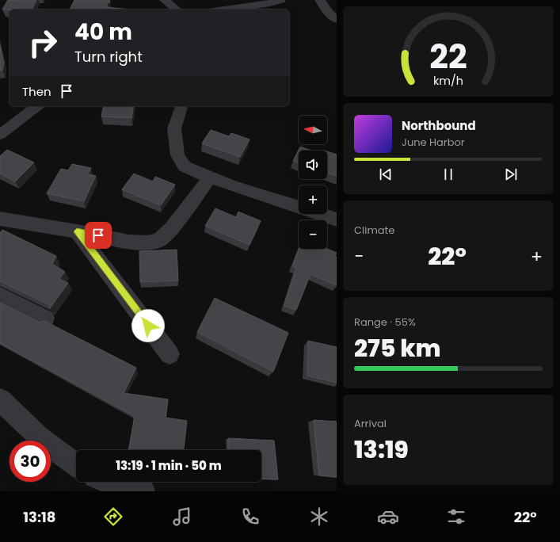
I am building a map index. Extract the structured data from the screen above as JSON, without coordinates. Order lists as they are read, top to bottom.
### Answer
{
  "north": "left",
  "page": {
    "turn": ["40 m", "Turn right"],
    "then": "Then",
    "song": ["Northbound", "June Harbor"],
    "map_buttons": ["+", "−"],
    "tile": [
      "Climate",
      ["Range · 55%", "275 km"],
      ["Arrival", "13:19"]
    ],
    "heat": ["−", "22°", "+"],
    "limit": "30",
    "trip": "13:19 · 1 min · 50 m",
    "tabs": ["13:18", "22°"],
    "gauge": ["22", "km/h"]
  }
}
